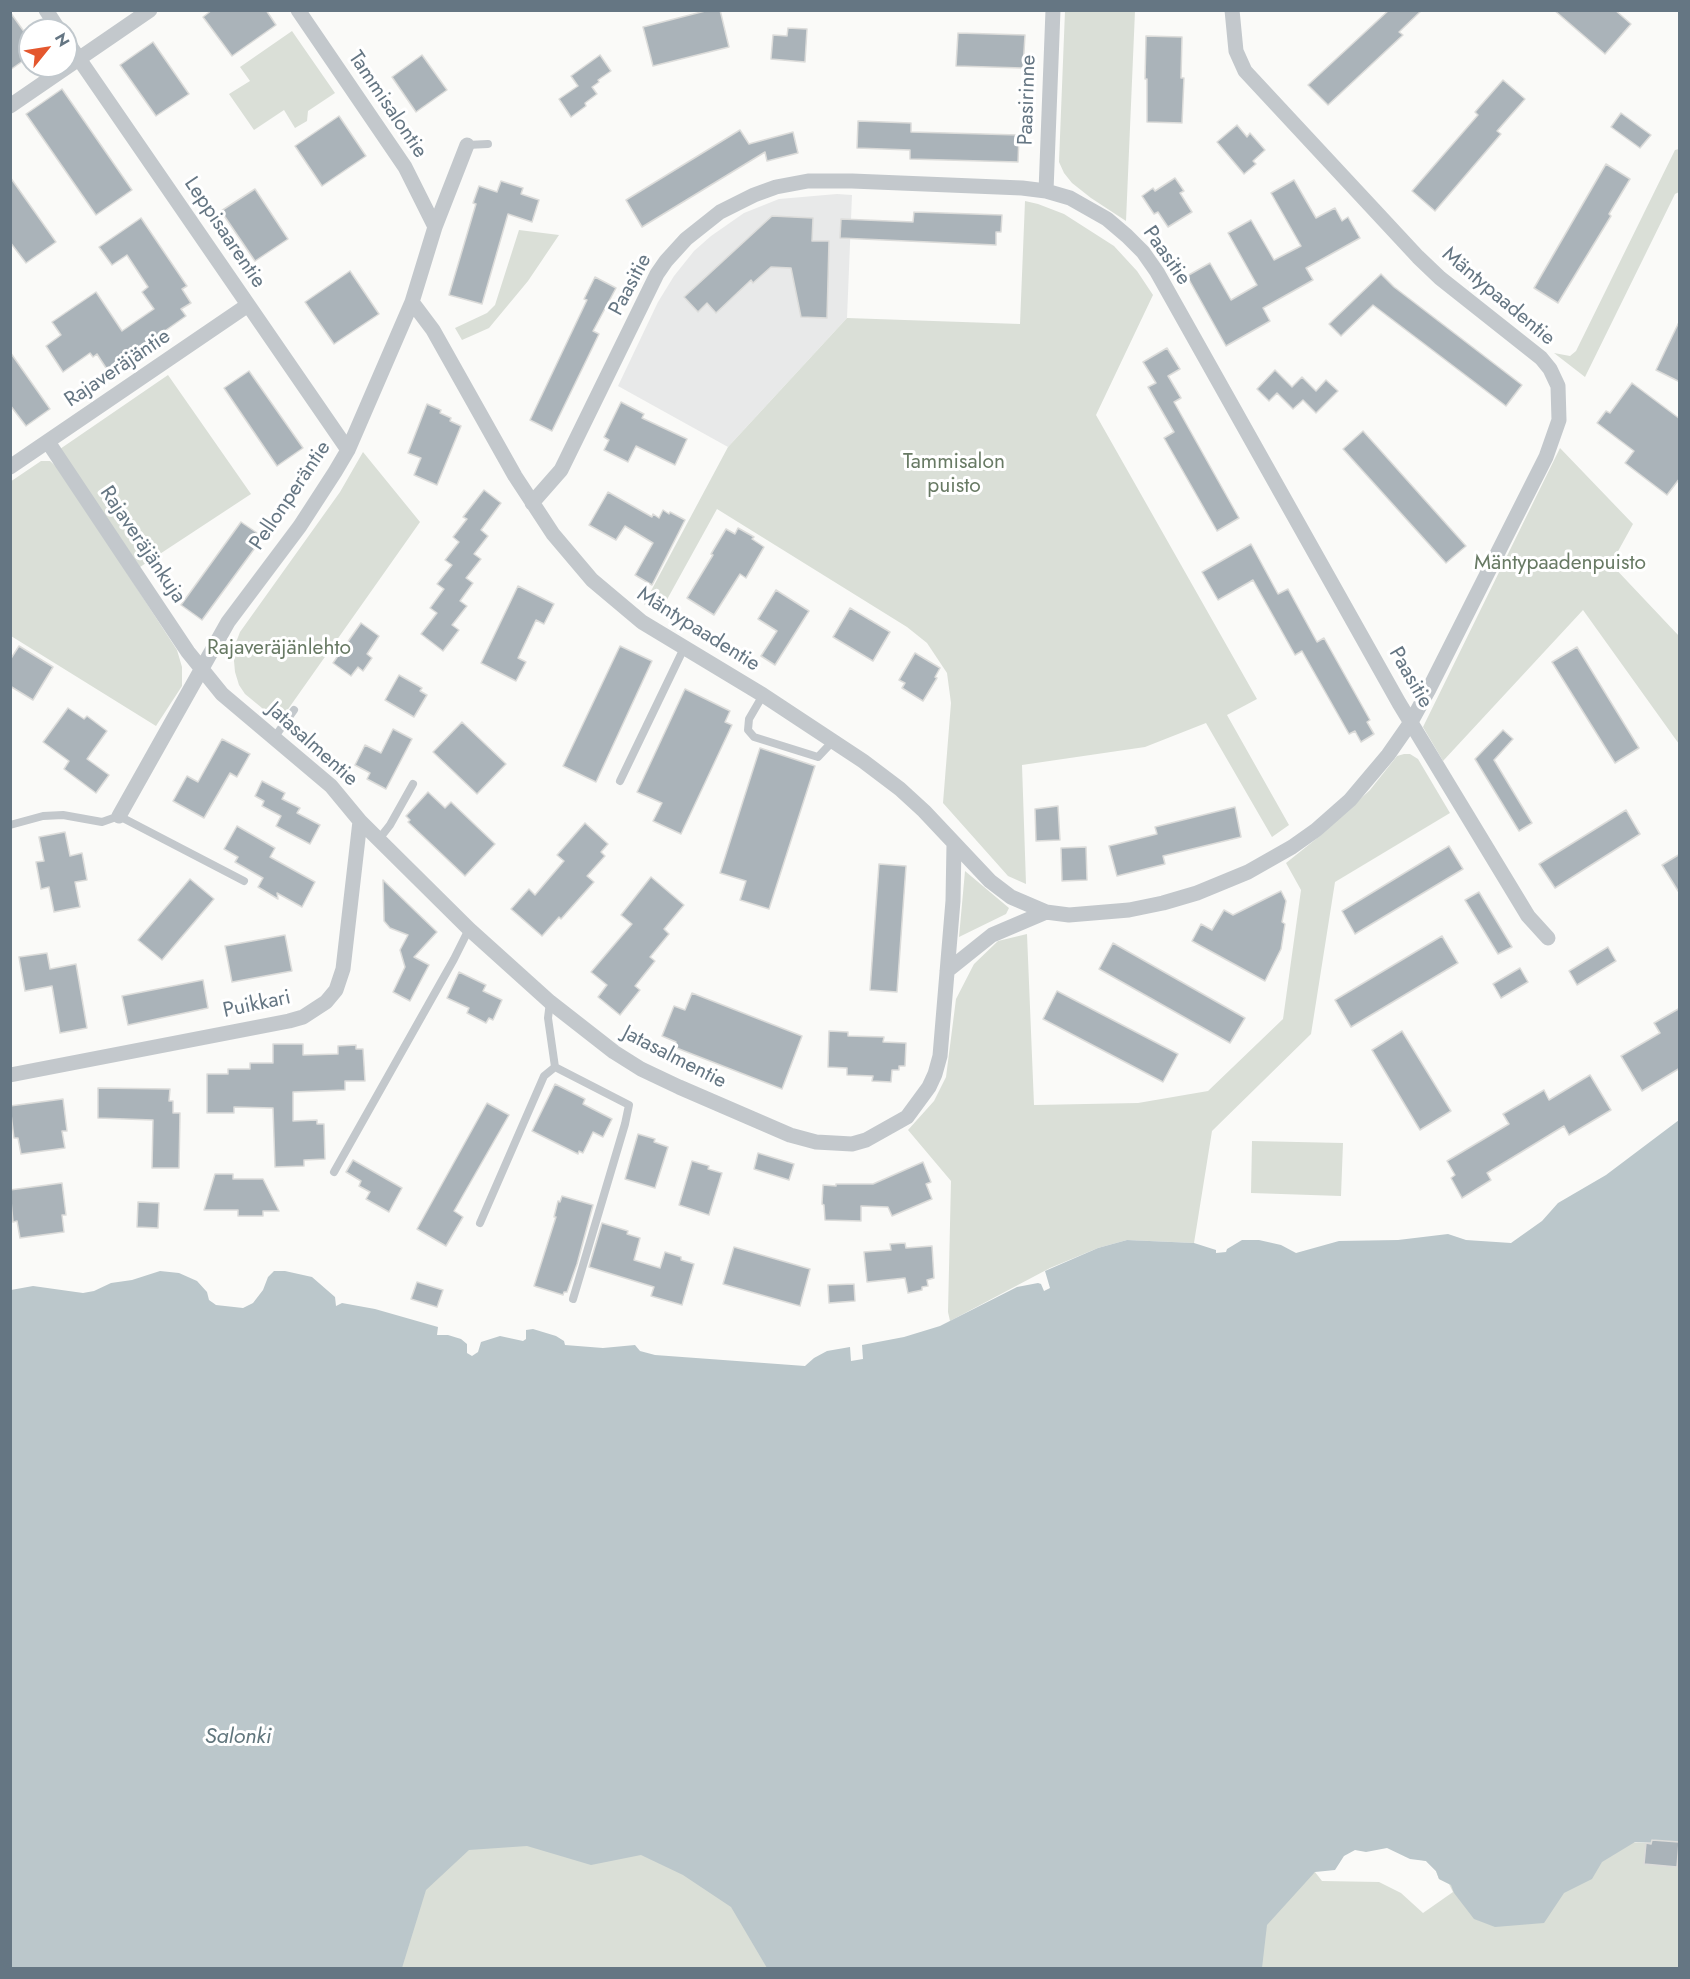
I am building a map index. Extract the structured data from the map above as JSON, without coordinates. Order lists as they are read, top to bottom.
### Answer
{
  "streets": {
    "street": [
      "Paasirinne",
      "Tammisalontie",
      "Leppisaarentie",
      "Paasitie",
      "Mäntypaadentie",
      "Rajaveräjäntie",
      "Pellonperäntie",
      "Rajaveräjänkuja",
      "Jatasalmentie",
      "Puikkari"
    ]
  },
  "crossings": [
    ["Paasirinne", "Paasitie"],
    ["Tammisalontie", "Pellonperäntie"],
    ["Leppisaarentie", "Rajaveräjäntie"],
    ["Leppisaarentie", "Pellonperäntie"],
    ["Paasitie", "Mäntypaadentie"],
    ["Mäntypaadentie", "Pellonperäntie"],
    ["Mäntypaadentie", "Jatasalmentie"],
    ["Rajaveräjäntie", "Rajaveräjänkuja"],
    ["Pellonperäntie", "Rajaveräjänkuja"],
    ["Pellonperäntie", "Jatasalmentie"],
    ["Rajaveräjänkuja", "Jatasalmentie"],
    ["Jatasalmentie", "Puikkari"]
  ],
  "water": ["Salonki"],
  "parks": ["Tammisalon puisto", "Mäntypaadenpuisto", "Rajaveräjänlehto"],
  "north": "top right"
}
